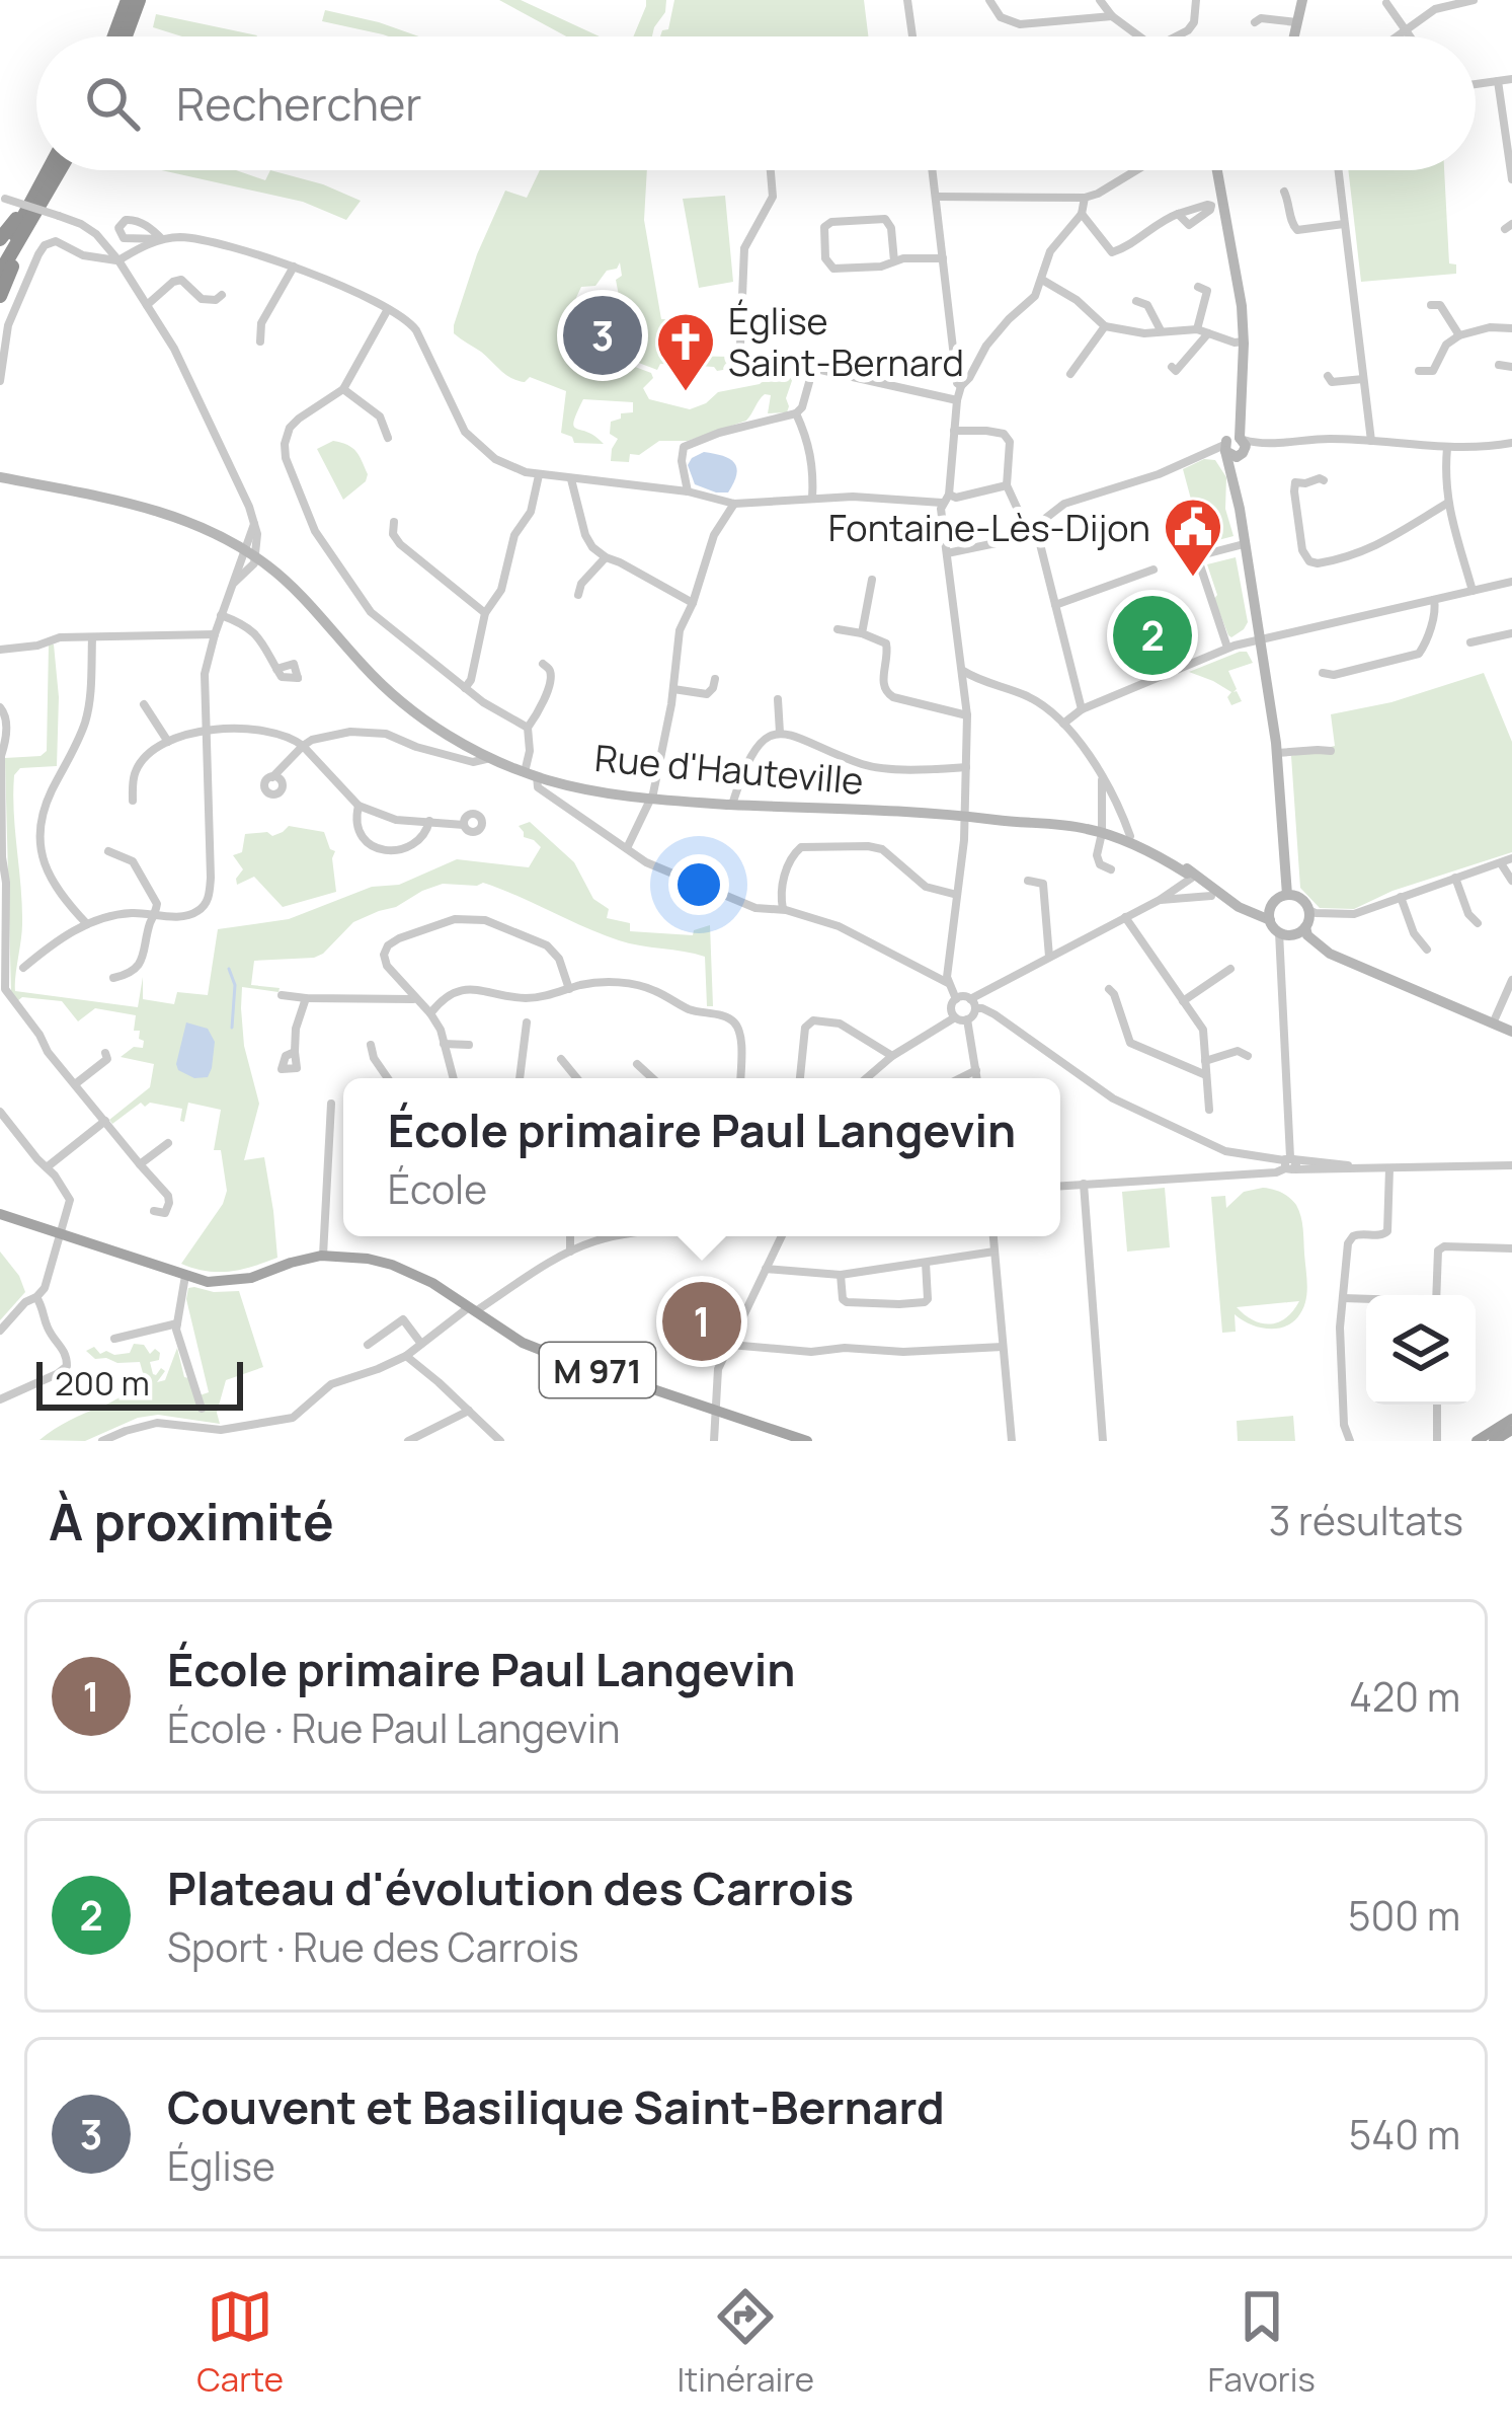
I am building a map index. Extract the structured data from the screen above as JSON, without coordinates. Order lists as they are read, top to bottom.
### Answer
{
  "streets": {
    "main road": ["M 971"],
    "street": ["Rue d'Hauteville"]
  },
  "places": {
    "church": ["Église Saint-Bernard"],
    "public building": ["Fontaine-Lès-Dijon"]
  },
  "scale_bar": "200 m",
  "page": {
    "search": "Rechercher",
    "pins": ["3", "2", "1"],
    "popup": ["École primaire Paul Langevin", "École"],
    "scale": "200 m",
    "heading": ["À proximité", "3 résultats"],
    "list": [
      {
        "mark": "1",
        "name": "École primaire Paul Langevin",
        "note": "École · Rue Paul Langevin",
        "value": "420 m"
      },
      {
        "mark": "2",
        "name": "Plateau d'évolution des Carrois",
        "note": "Sport · Rue des Carrois",
        "value": "500 m"
      },
      {
        "mark": "3",
        "name": "Couvent et Basilique Saint-Bernard",
        "note": "Église",
        "value": "540 m"
      }
    ],
    "nav": ["Carte", "Itinéraire", "Favoris"]
  }
}
